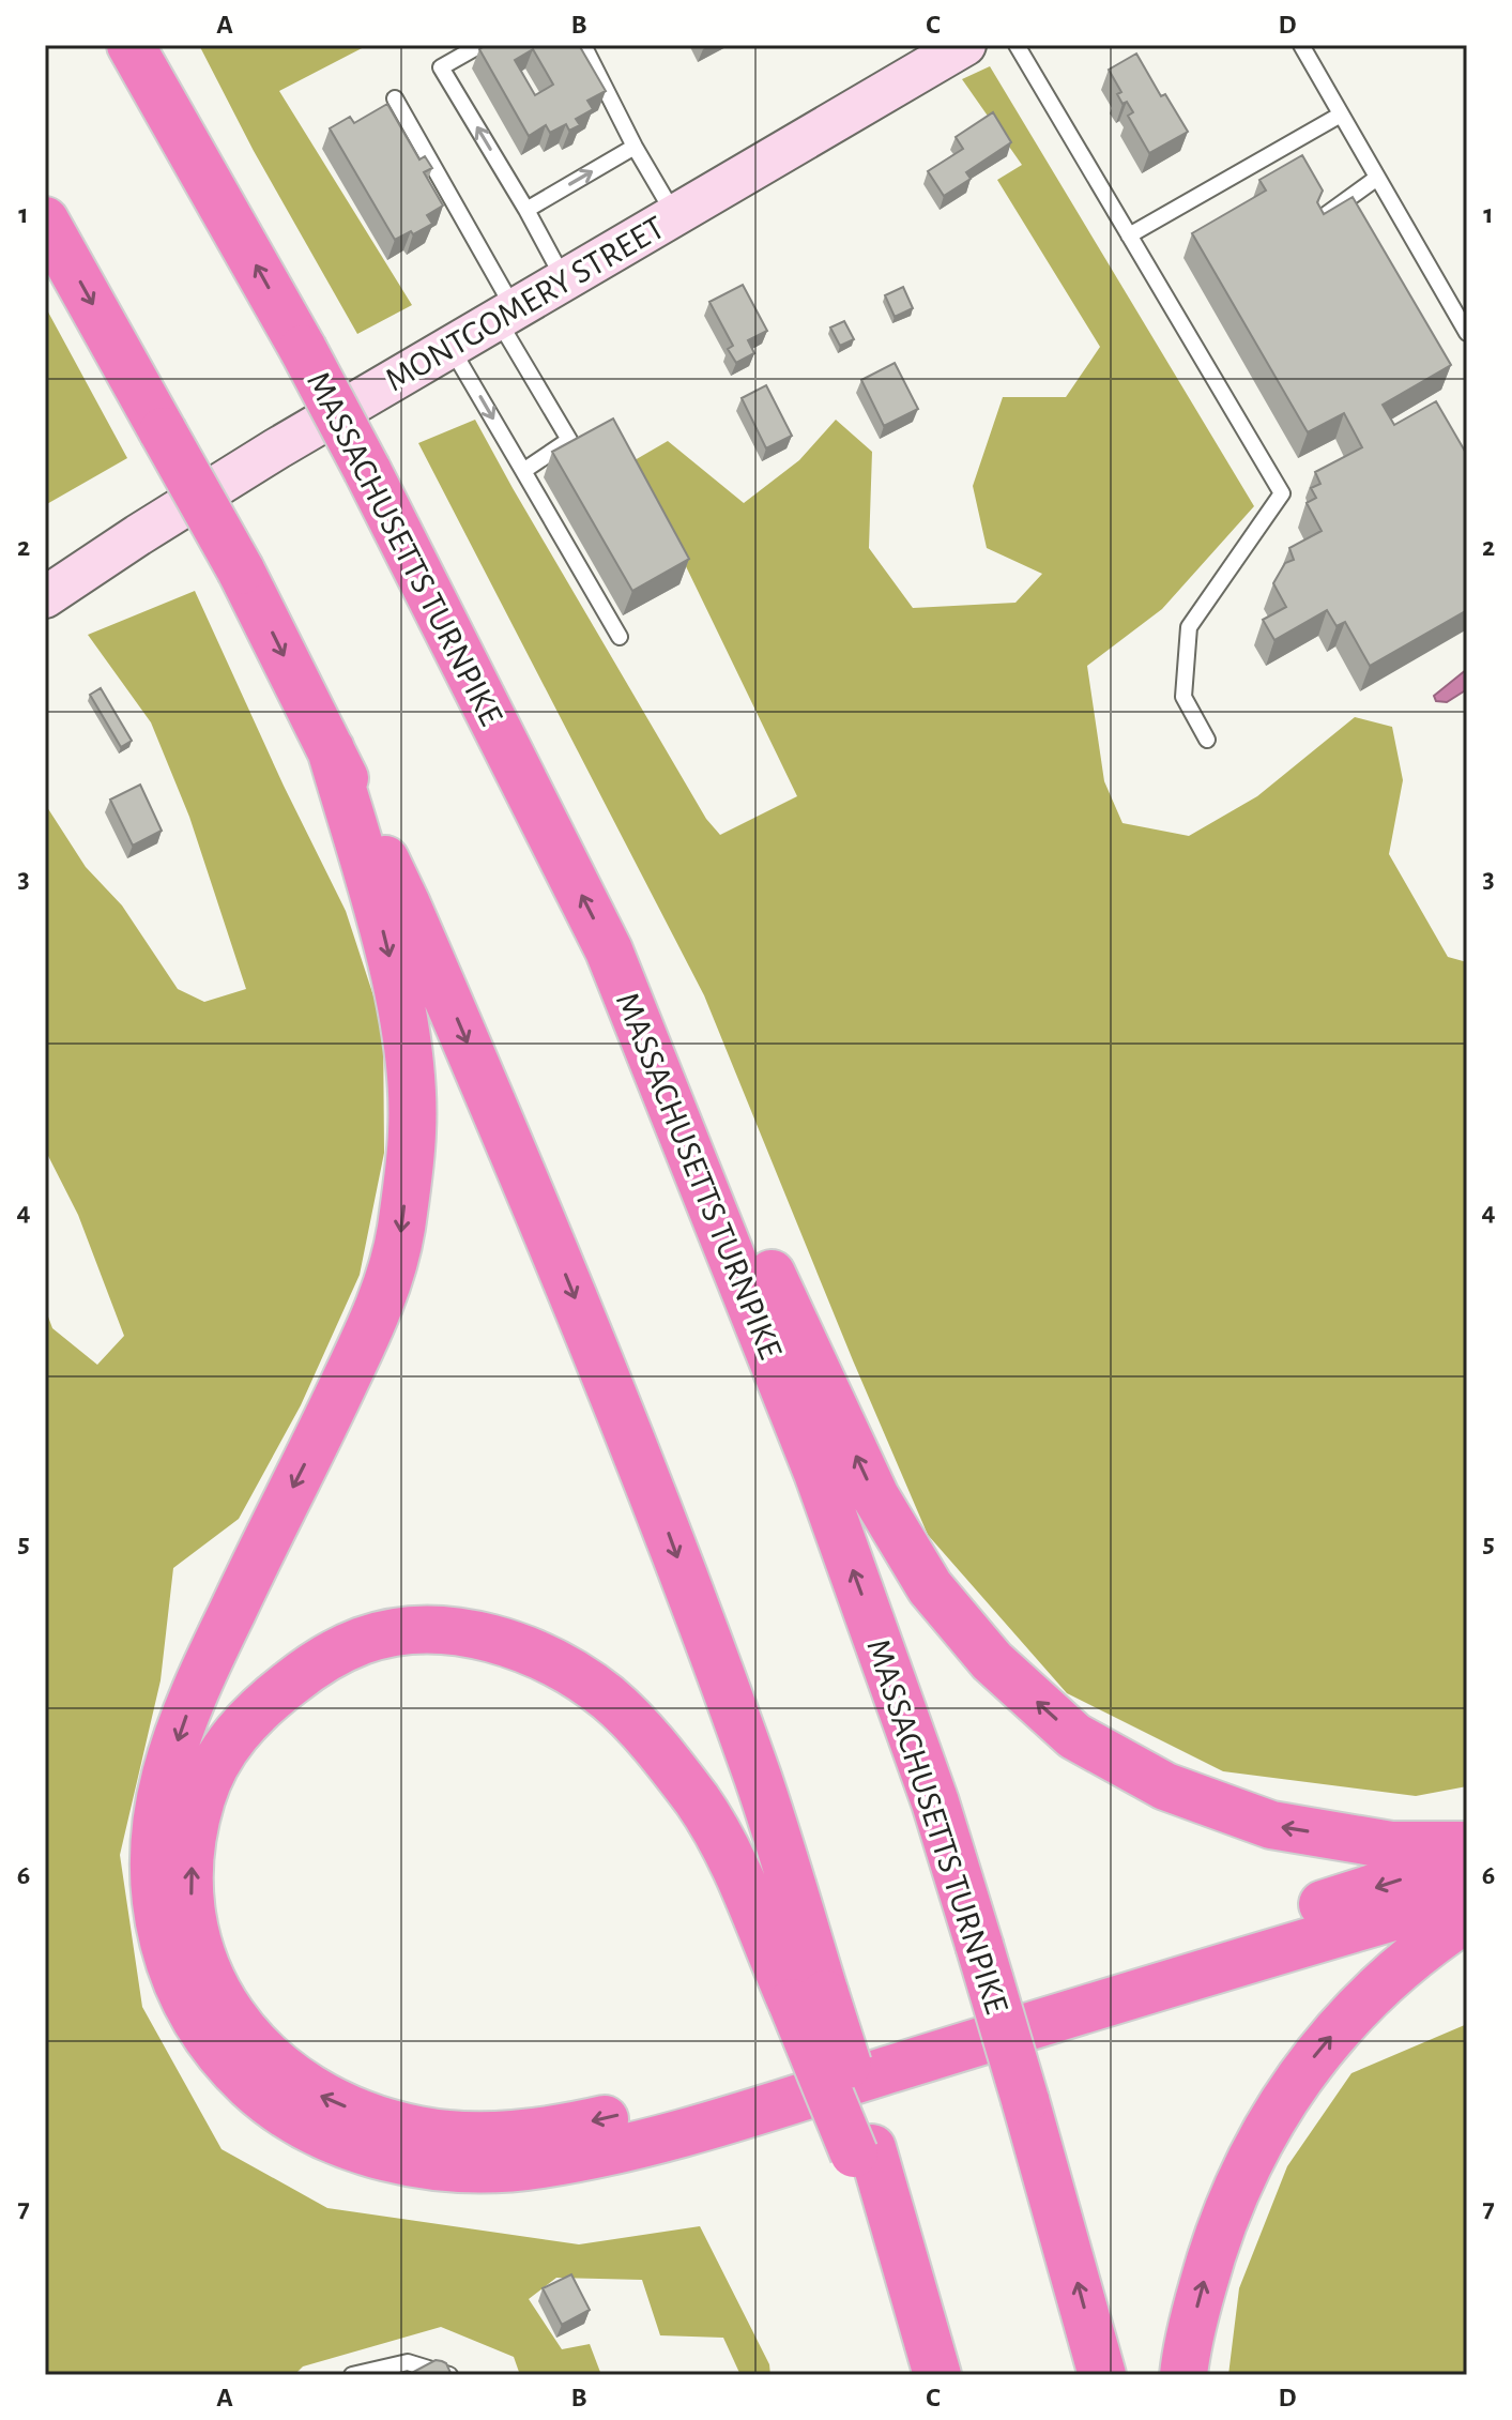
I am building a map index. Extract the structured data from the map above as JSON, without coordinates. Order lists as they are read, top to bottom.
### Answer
{
  "streets": {
    "highway": ["MASSACHUSETTS TURNPIKE"],
    "main road": ["MONTGOMERY STREET"]
  },
  "grid": {
    "columns": [
      "A",
      "B",
      "C",
      "D"
    ],
    "rows": [
      "1",
      "2",
      "3",
      "4",
      "5",
      "6",
      "7"
    ]
  }
}
